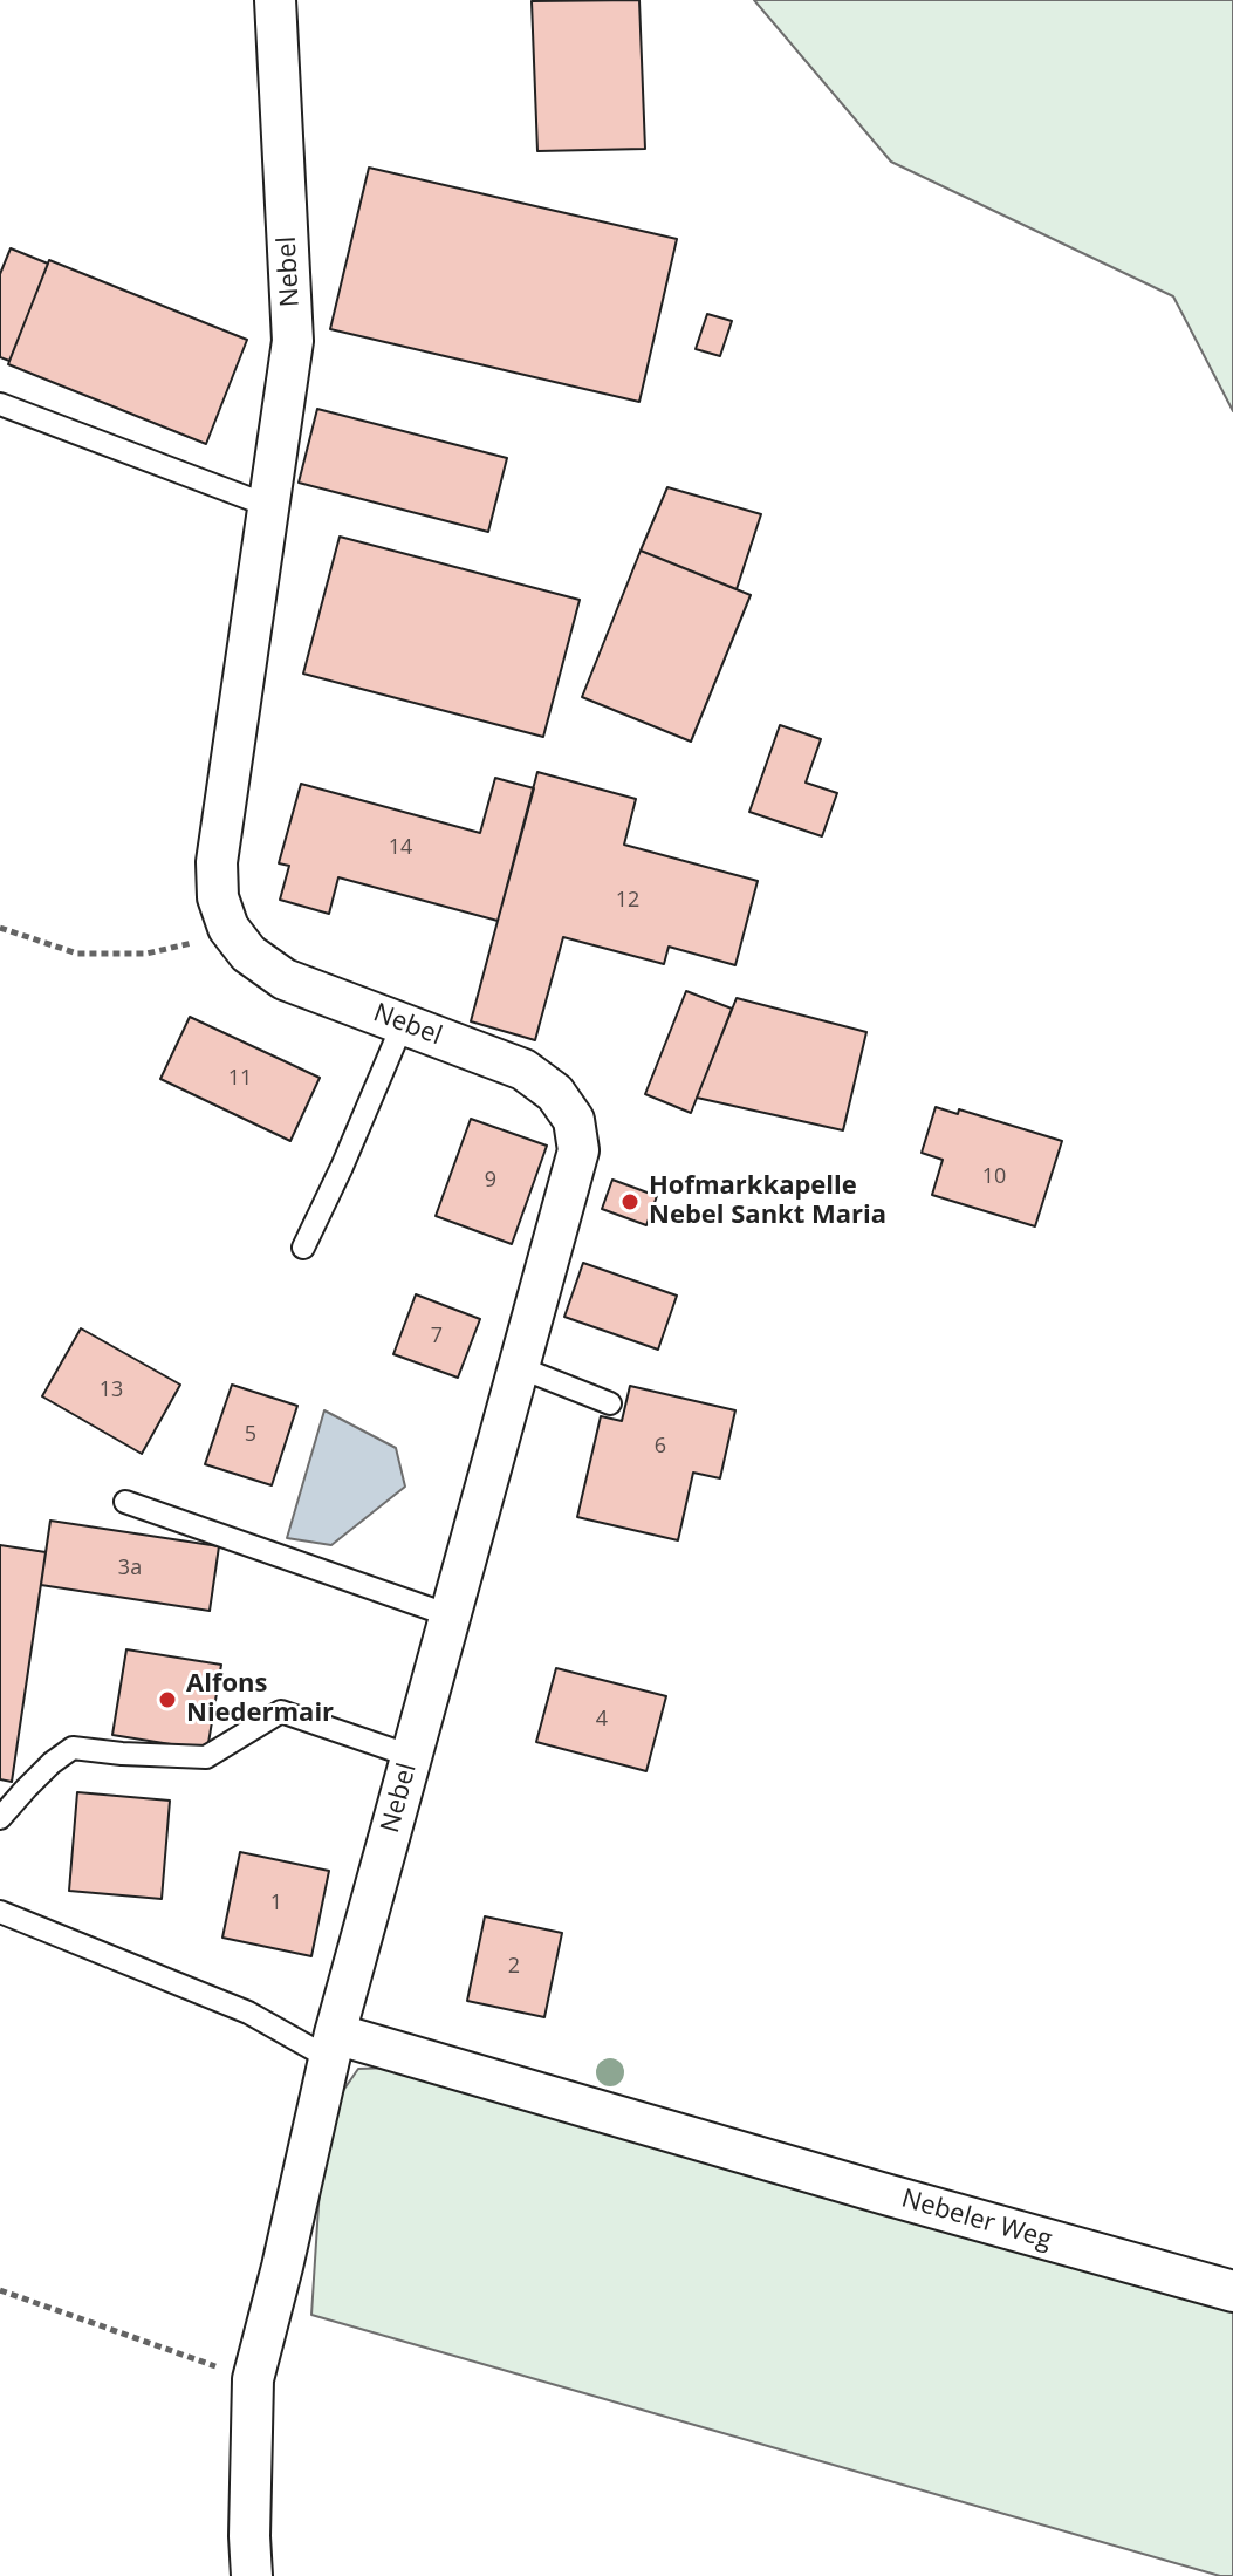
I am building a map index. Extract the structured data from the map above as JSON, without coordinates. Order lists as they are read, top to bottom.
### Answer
{
  "streets": {
    "street": ["Nebel", "Nebeler Weg"]
  },
  "crossings": [
    ["Nebel", "Nebeler Weg"]
  ],
  "places": ["Hofmarkkapelle Nebel Sankt Maria", "Alfons Niedermair"],
  "house_numbers": [
    "14",
    "12",
    "11",
    "10",
    "9",
    "7",
    "13",
    "5",
    "6",
    "3a",
    "4",
    "1",
    "2"
  ]
}
